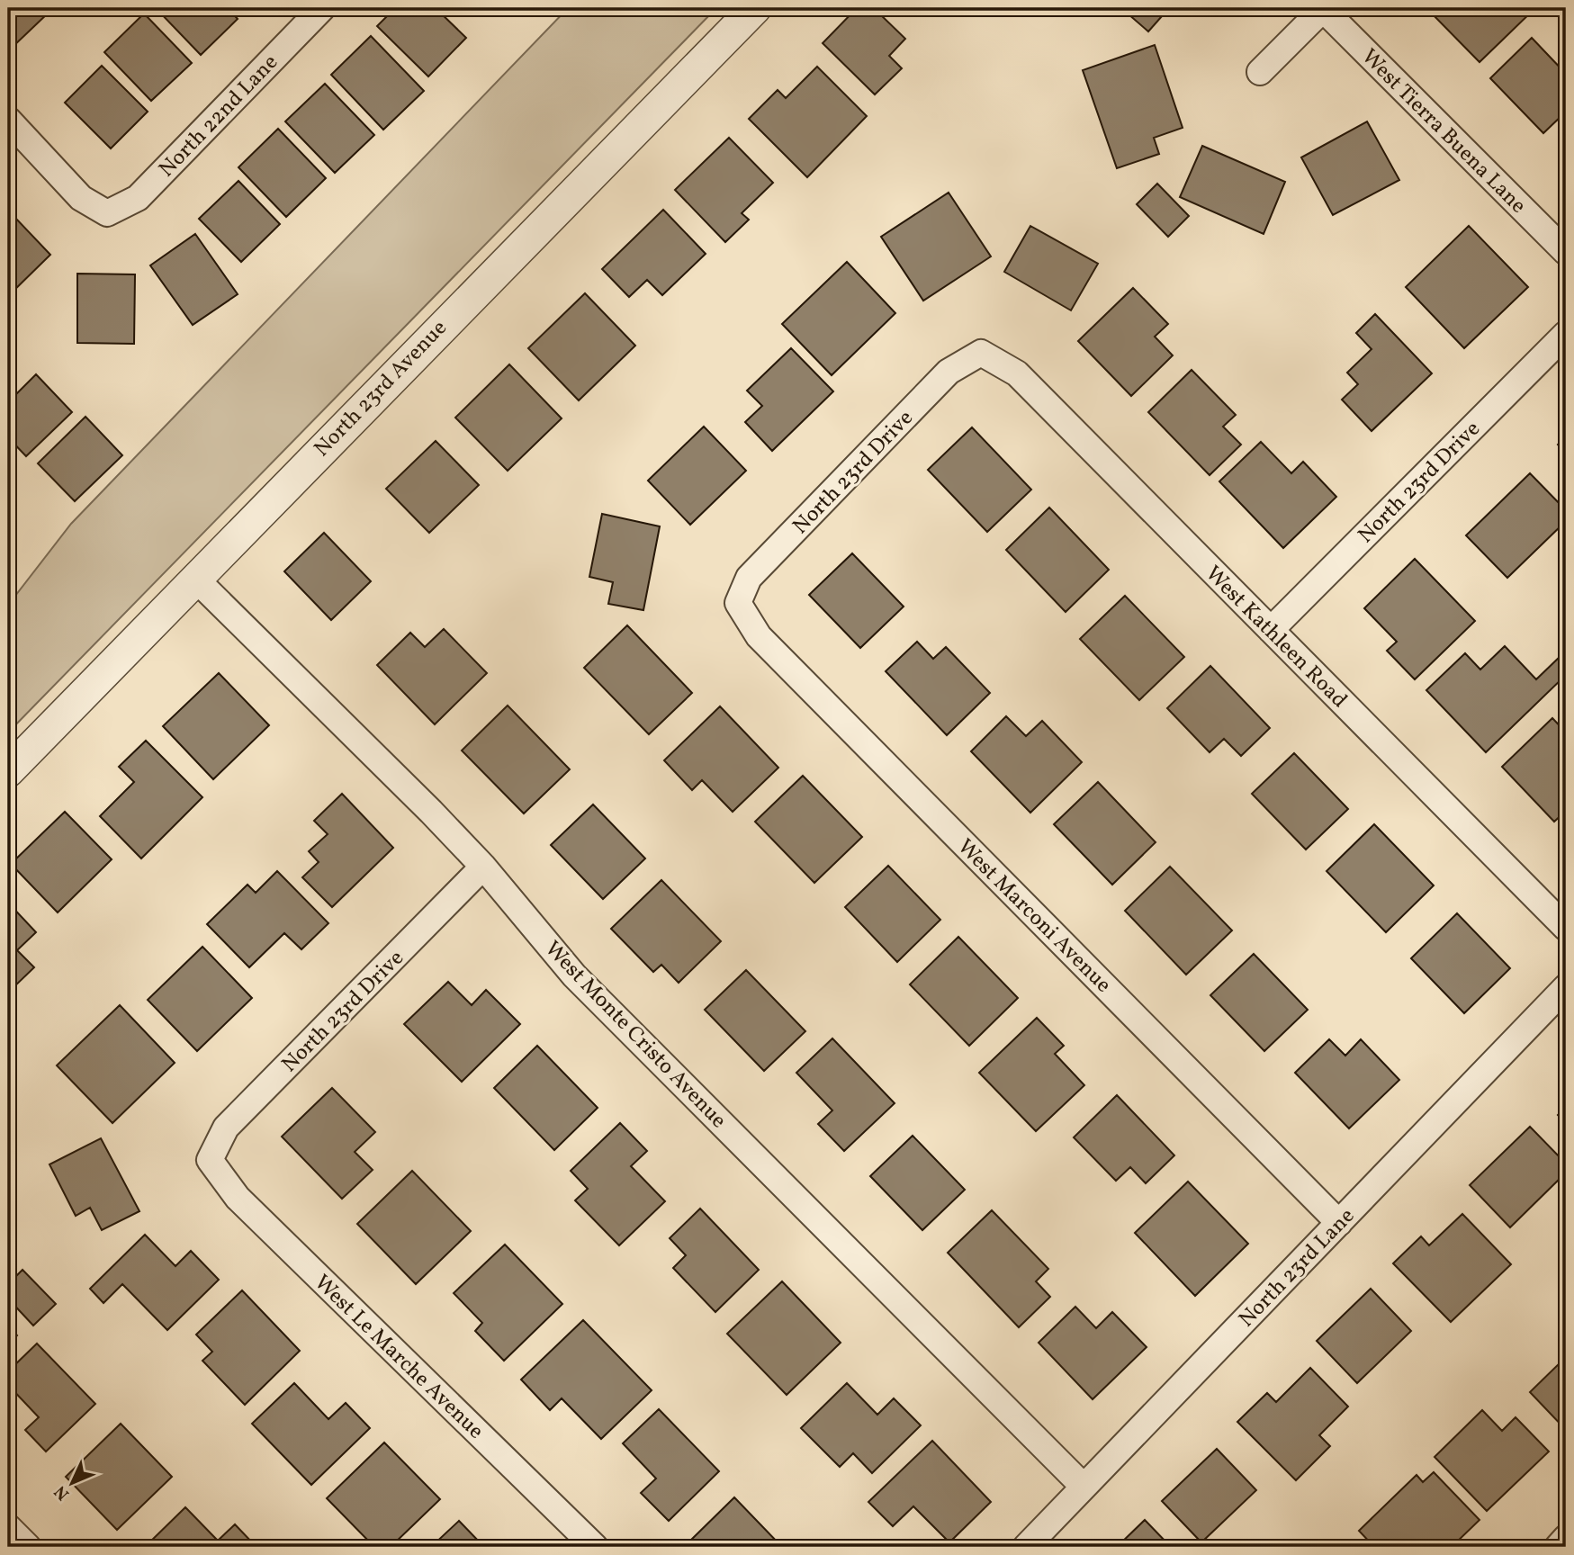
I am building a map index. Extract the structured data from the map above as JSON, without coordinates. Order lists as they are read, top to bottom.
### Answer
{
  "streets": {
    "street": [
      "North 22nd Lane",
      "West Tierra Buena Lane",
      "North 23rd Avenue",
      "North 23rd Drive",
      "West Kathleen Road",
      "West Marconi Avenue",
      "West Monte Cristo Avenue",
      "North 23rd Lane",
      "West Le Marche Avenue"
    ]
  },
  "crossings": [
    ["North 23rd Avenue", "West Monte Cristo Avenue"],
    ["North 23rd Drive", "West Kathleen Road"],
    ["North 23rd Drive", "West Marconi Avenue"],
    ["North 23rd Drive", "West Monte Cristo Avenue"],
    ["North 23rd Drive", "West Le Marche Avenue"],
    ["West Marconi Avenue", "North 23rd Lane"],
    ["West Monte Cristo Avenue", "North 23rd Lane"]
  ],
  "north": "bottom left"
}
